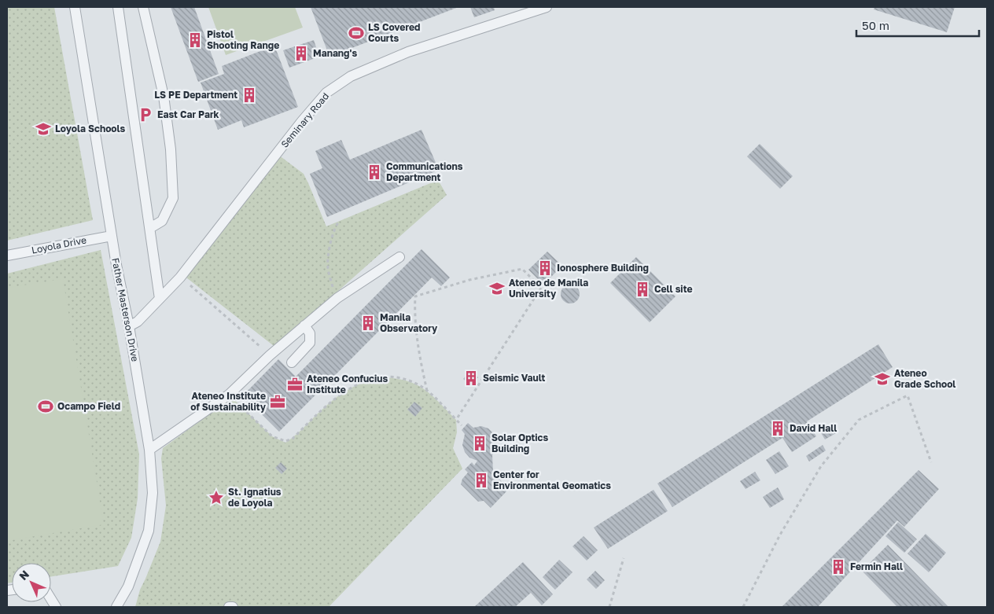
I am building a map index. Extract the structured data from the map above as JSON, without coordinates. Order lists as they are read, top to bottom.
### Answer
{
  "streets": {
    "lane": ["Seminary Road", "Loyola Drive", "Father Masterson Drive"]
  },
  "crossings": [
    ["Seminary Road", "Father Masterson Drive"],
    ["Loyola Drive", "Father Masterson Drive"]
  ],
  "places": {
    "sports": ["LS Covered Courts", "Ocampo Field"],
    "building": [
      "Pistol Shooting Range",
      "Manang's",
      "LS PE Department",
      "Communications Department",
      "Ionosphere Building",
      "Cell site",
      "Manila Observatory",
      "Seismic Vault",
      "David Hall",
      "Solar Optics Building",
      "Center for Environmental Geomatics",
      "Fermin Hall"
    ],
    "parking": ["East Car Park"],
    "school or university": ["Loyola Schools", "Ateneo de Manila University", "Ateneo Grade School"],
    "office": ["Ateneo Confucius Institute", "Ateneo Institute of Sustainability"],
    "place": ["St. Ignatius de Loyola"]
  },
  "scale_bar": "50 m",
  "north": "top left"
}
